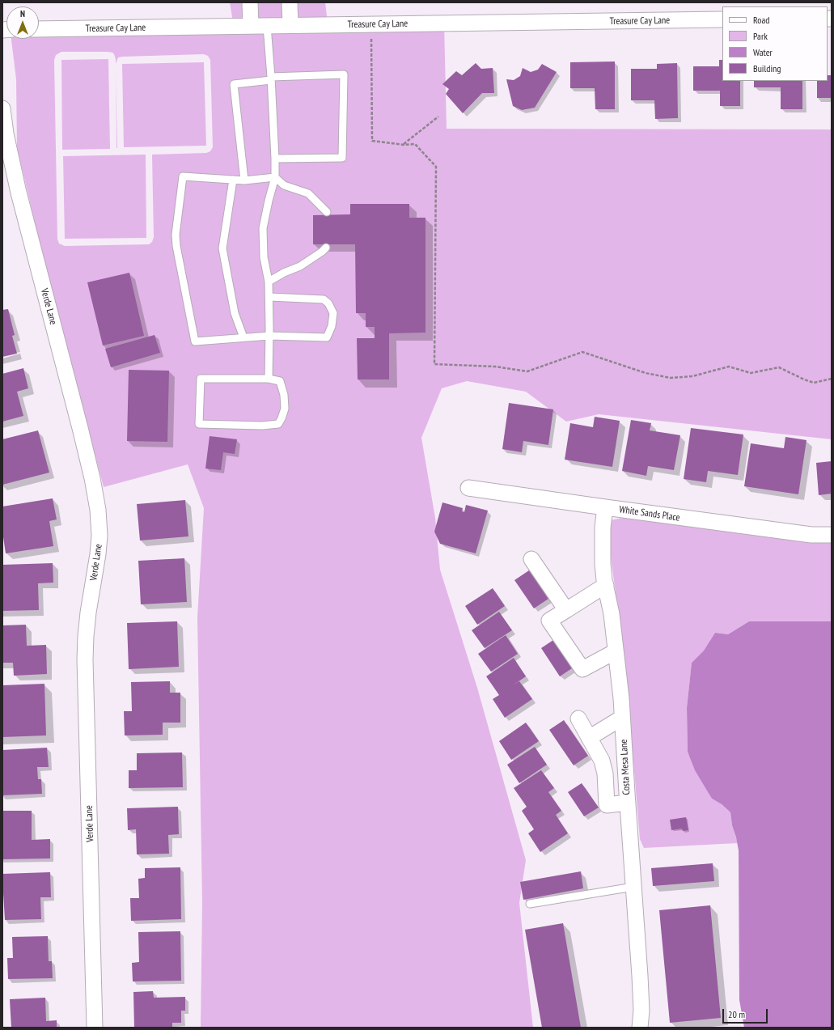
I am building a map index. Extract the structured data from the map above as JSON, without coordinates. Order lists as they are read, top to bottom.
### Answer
{
  "streets": {
    "street": [
      "Treasure Cay Lane",
      "Verde Lane",
      "White Sands Place",
      "Costa Mesa Lane"
    ]
  },
  "crossings": [
    ["White Sands Place", "Costa Mesa Lane"]
  ],
  "legend": [
    "Road",
    "Park",
    "Water",
    "Building"
  ],
  "scale_bar": "20 m",
  "north": "top"
}
